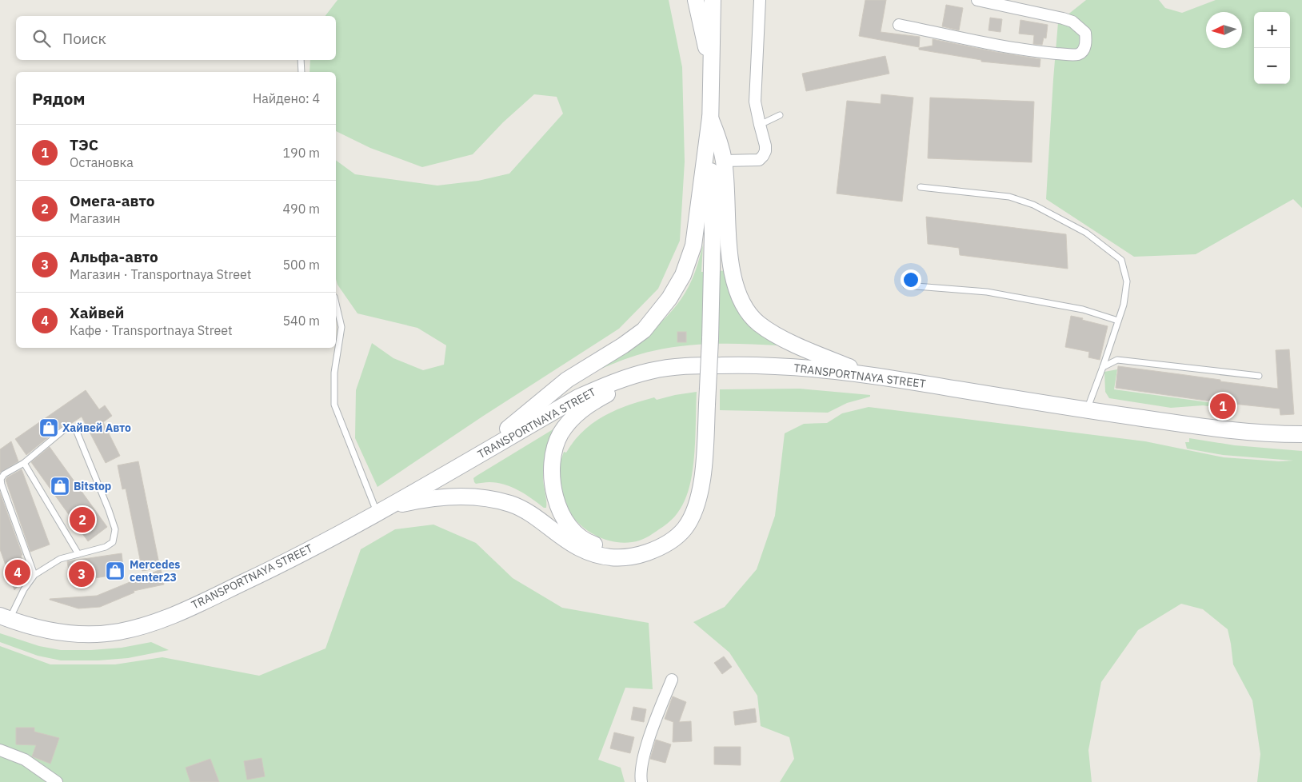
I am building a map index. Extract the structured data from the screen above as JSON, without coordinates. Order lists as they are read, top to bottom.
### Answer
{
  "streets": {
    "main road": ["TRANSPORTNAYA STREET"]
  },
  "places": {
    "shop": ["Хайвей Авто", "Bitstop", "Mercedes center23"]
  },
  "north": "left",
  "page": {
    "map_buttons": ["+", "−"],
    "search": "Поиск",
    "heading": ["Рядом", "Найдено: 4"],
    "list": [
      {
        "mark": "1",
        "name": "ТЭС",
        "note": "Остановка",
        "value": "190 m"
      },
      {
        "mark": "2",
        "name": "Омега-авто",
        "note": "Магазин",
        "value": "490 m"
      },
      {
        "mark": "3",
        "name": "Альфа-авто",
        "note": "Магазин · Transportnaya Street",
        "value": "500 m"
      },
      {
        "mark": "4",
        "name": "Хайвей",
        "note": "Кафе · Transportnaya Street",
        "value": "540 m"
      }
    ],
    "pins": [
      "1",
      "2",
      "4",
      "3"
    ]
  }
}
